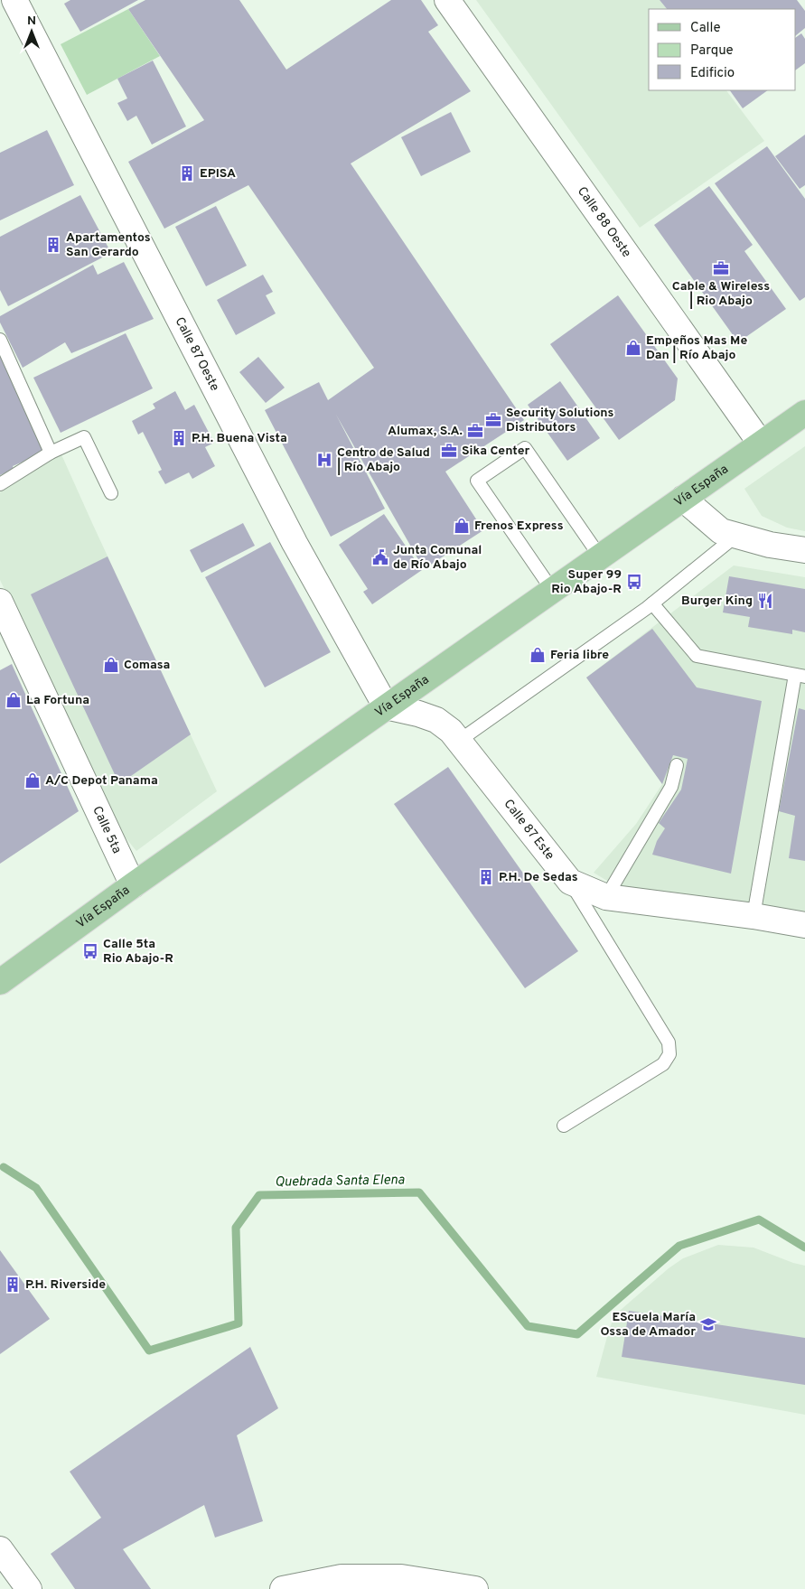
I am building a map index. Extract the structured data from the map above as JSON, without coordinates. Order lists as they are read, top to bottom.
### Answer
{
  "streets": {
    "main road": ["Vía España"],
    "street": [
      "Calle 88 Oeste",
      "Calle 87 Oeste",
      "Calle 5ta",
      "Calle 87 Este"
    ]
  },
  "crossings": [
    ["Calle 88 Oeste", "Vía España"],
    ["Calle 87 Oeste", "Vía España"],
    ["Calle 87 Oeste", "Calle 87 Este"],
    ["Vía España", "Calle 5ta"],
    ["Vía España", "Calle 87 Este"]
  ],
  "water": ["Quebrada Santa Elena"],
  "places": {
    "building": [
      "EPISA",
      "Apartamentos San Gerardo",
      "P.H. Buena Vista",
      "P.H. De Sedas",
      "P.H. Riverside"
    ],
    "office": [
      "Cable & Wireless | Rio Abajo",
      "Security Solutions Distributors",
      "Alumax, S.A.",
      "Sika Center"
    ],
    "shop": [
      "Empeños Mas Me Dan | Río Abajo",
      "Frenos Express",
      "Feria libre",
      "Comasa",
      "La Fortuna",
      "A/C Depot Panama"
    ],
    "hospital": ["Centro de Salud | Río Abajo"],
    "public building": ["Junta Comunal de Río Abajo"],
    "bus stop": ["Super 99 Rio Abajo-R", "Calle 5ta Rio Abajo-R"],
    "restaurant": ["Burger King"],
    "school or university": ["EScuela María Ossa de Amador"]
  },
  "legend": ["Calle", "Parque", "Edificio"],
  "north": "top"
}
